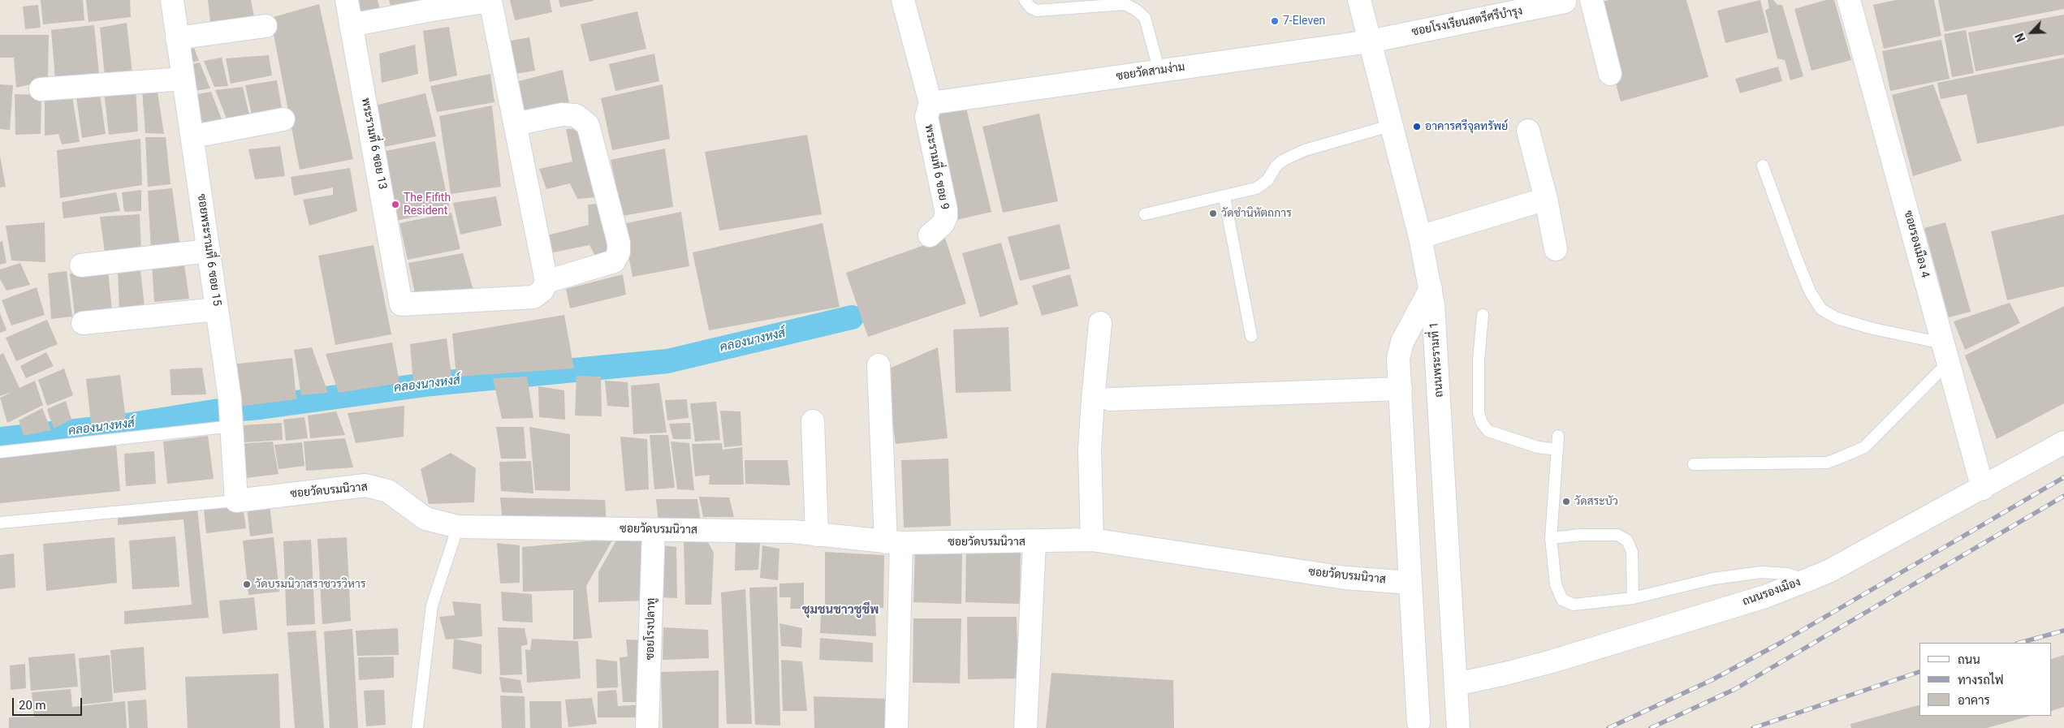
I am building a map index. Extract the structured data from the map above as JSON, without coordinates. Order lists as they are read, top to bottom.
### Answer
{
  "streets": {
    "street": [
      "ซอยโรงเรียนสตรีศรีบำรุง",
      "ซอยวัดสามง่าม",
      "พระรามที่ 6 ซอย 13",
      "พระรามที่ 6 ซอย 9",
      "ซอยรองเมือง 4",
      "ซอยพระรามที่ 6 ซอย 15",
      "ถนนพระรามที่ 1",
      "ซอยวัดบรมนิวาส",
      "ถนนรองเมือง",
      "ซอยโรงปลาทู"
    ]
  },
  "crossings": [
    ["ซอยโรงเรียนสตรีศรีบำรุง", "ซอยวัดสามง่าม"],
    ["ซอยโรงเรียนสตรีศรีบำรุง", "ถนนพระรามที่ 1"],
    ["ซอยวัดสามง่าม", "พระรามที่ 6 ซอย 9"],
    ["ซอยวัดสามง่าม", "ถนนพระรามที่ 1"],
    ["ซอยรองเมือง 4", "ถนนรองเมือง"],
    ["ซอยพระรามที่ 6 ซอย 15", "ซอยวัดบรมนิวาส"],
    ["ถนนพระรามที่ 1", "ถนนรองเมือง"],
    ["ซอยวัดบรมนิวาส", "ซอยโรงปลาทู"]
  ],
  "districts": ["ชุมชนชาวชูชีพ"],
  "water": ["คลองนางหงส์"],
  "places": [
    "7-Eleven",
    "อาคารศรีจุลทรัพย์",
    "The Fifith Resident",
    "วัดชำนิหัตถการ",
    "วัดสระบัว",
    "วัดบรมนิวาสราชวรวิหาร"
  ],
  "legend": ["ถนน", "ทางรถไฟ", "อาคาร"],
  "scale_bar": "20 m",
  "north": "bottom left"
}
